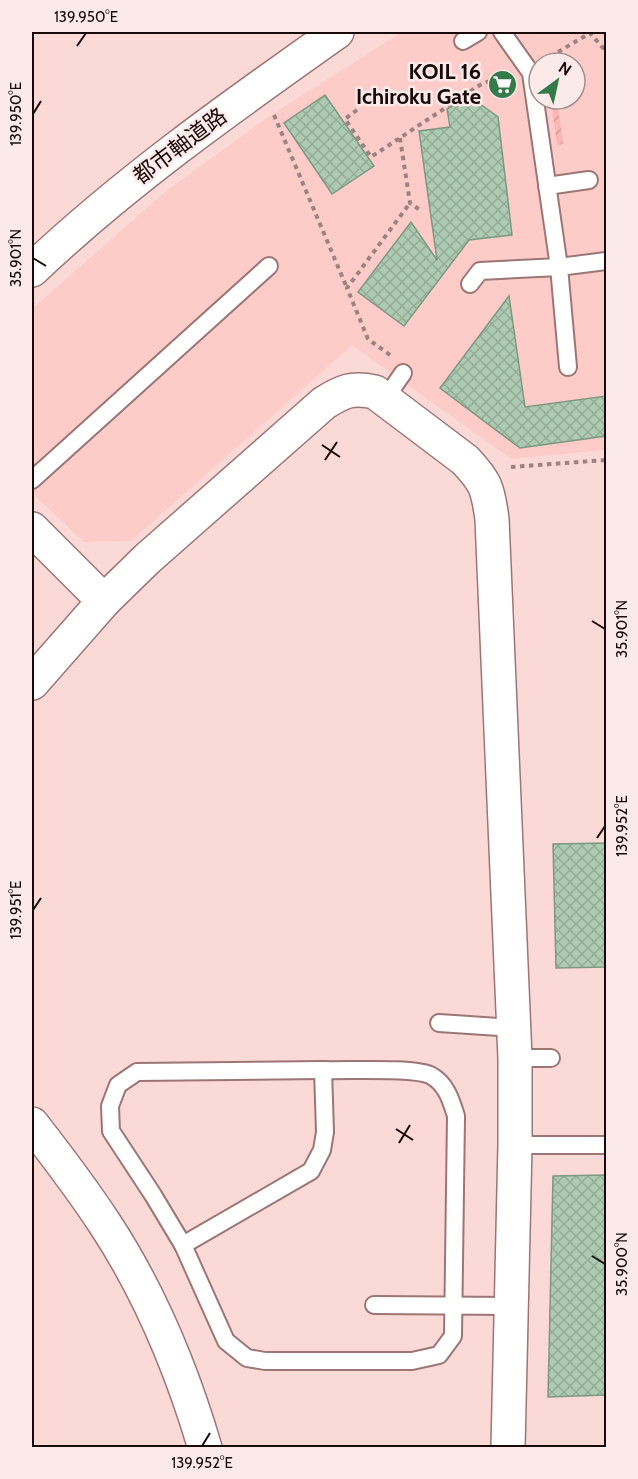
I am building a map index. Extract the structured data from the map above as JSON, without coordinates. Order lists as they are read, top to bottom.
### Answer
{
  "streets": {
    "street": ["都市軸道路"]
  },
  "places": {
    "supermarket": ["KOIL 16 Ichiroku Gate"]
  },
  "north": "top right",
  "coordinates": [
    "139.950°E",
    "35.901°N",
    "139.952°E",
    "139.951°E",
    "35.900°N"
  ]
}
